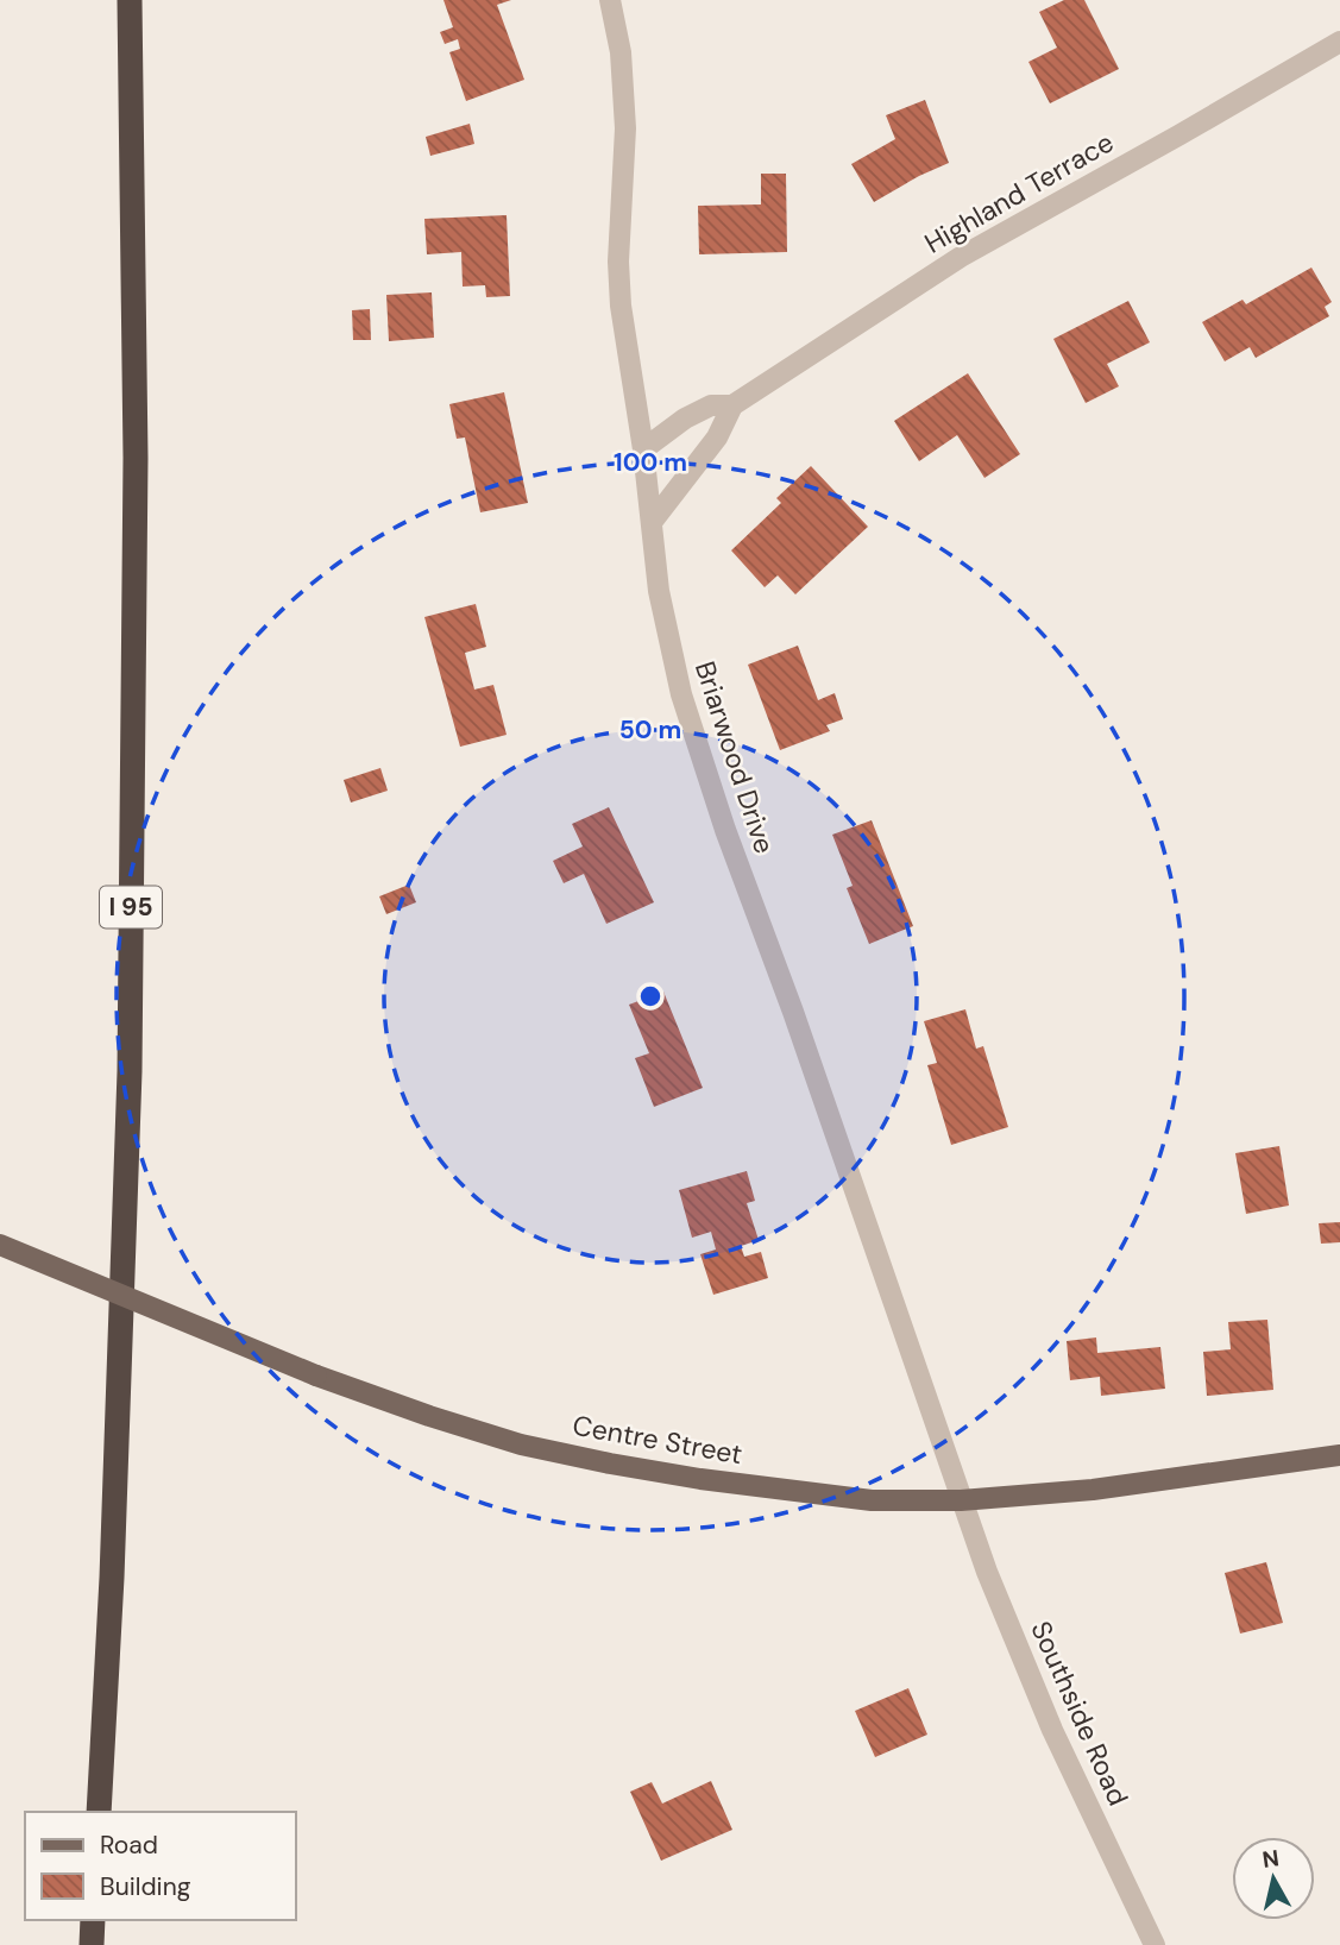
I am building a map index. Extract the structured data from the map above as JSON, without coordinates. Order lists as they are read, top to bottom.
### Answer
{
  "streets": {
    "highway": ["I 95"],
    "main road": ["Centre Street"],
    "street": ["Highland Terrace", "Briarwood Drive", "Southside Road"]
  },
  "crossings": [
    ["Highland Terrace", "Briarwood Drive"],
    ["Briarwood Drive", "Centre Street"],
    ["Briarwood Drive", "Southside Road"],
    ["Centre Street", "Southside Road"]
  ],
  "legend": ["Road", "Building"],
  "north": "top",
  "rings": ["100 m", "50 m"]
}
